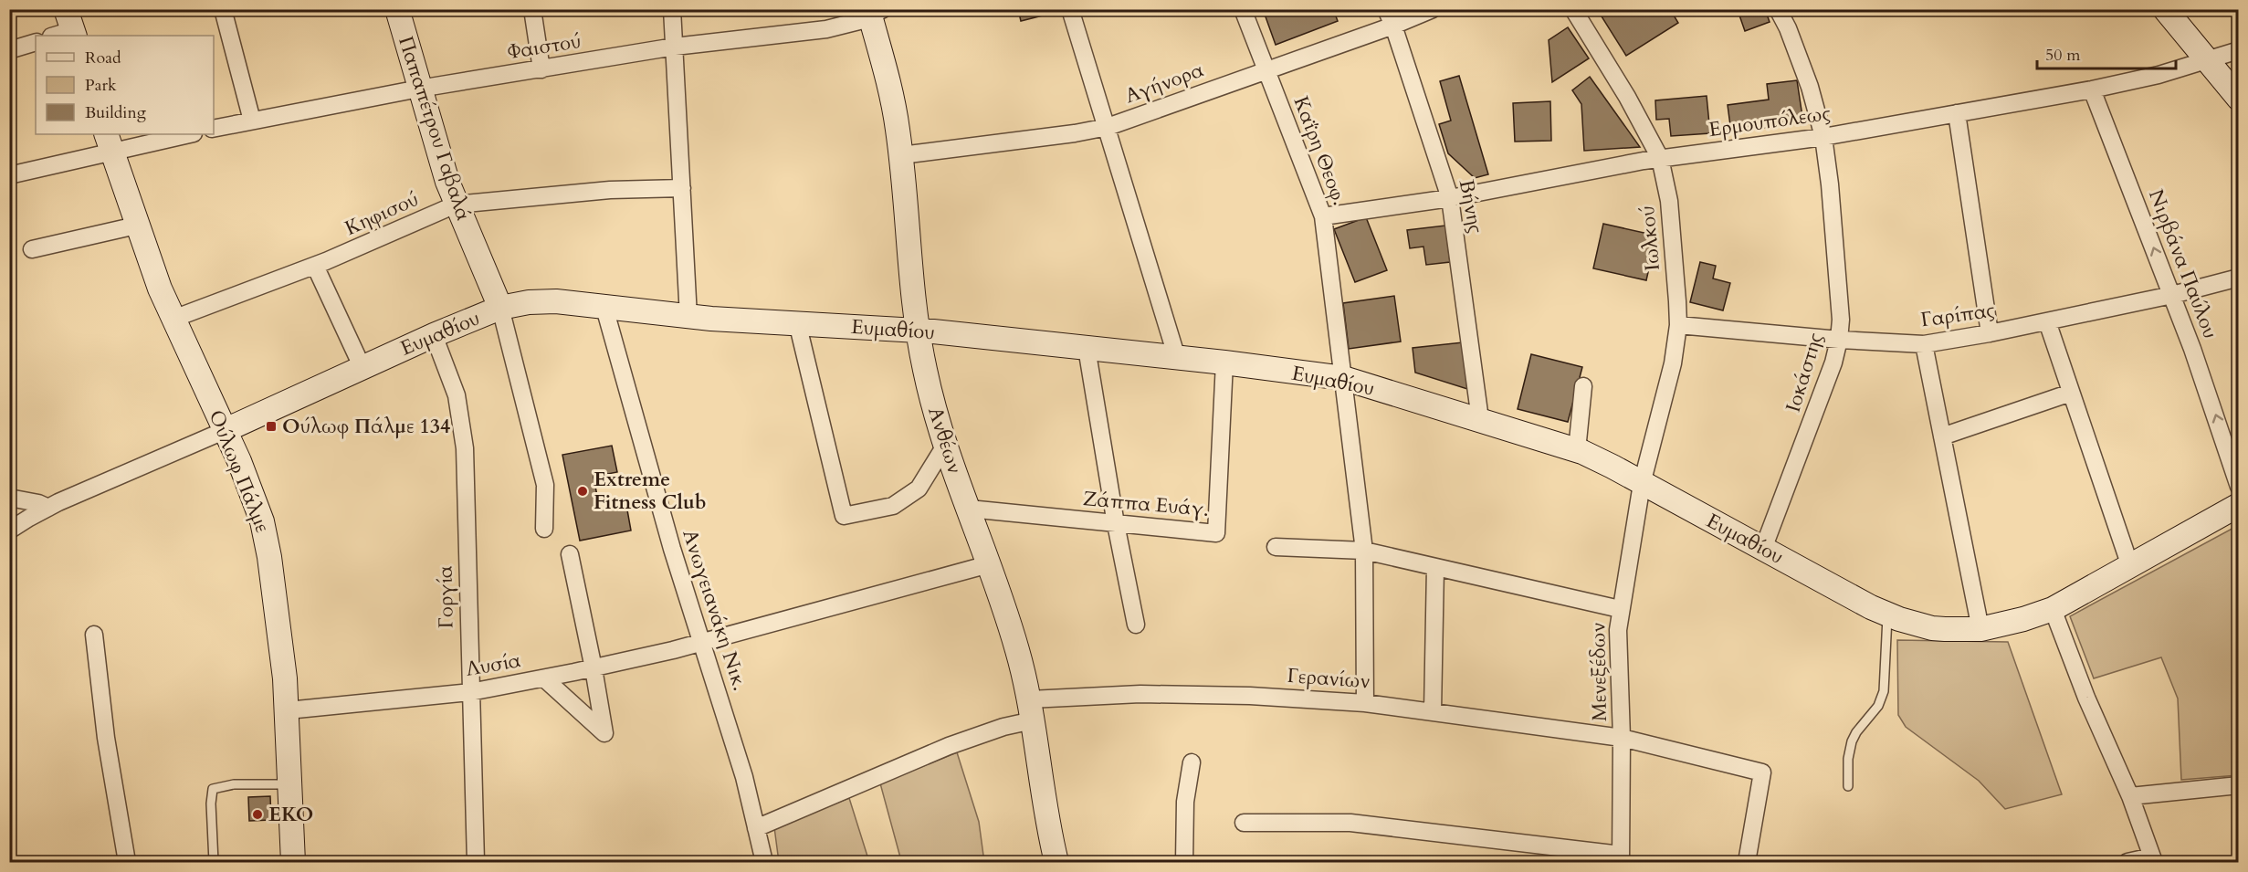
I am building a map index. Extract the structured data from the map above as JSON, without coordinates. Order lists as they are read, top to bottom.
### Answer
{
  "streets": {
    "street": [
      "Φαιστού",
      "Αγήνορα",
      "Ερμουπόλεως",
      "Παπαπέτρου Γαβαλά",
      "Καΐρη Θεοφ.",
      "Βήνης",
      "Κηφισού",
      "Ιωλκού",
      "Νιρβάνα Παύλου",
      "Γαρίπας",
      "Ευμαθίου",
      "Ιοκάστης",
      "Ανθέων",
      "Ούλωφ Πάλμε",
      "Ζάππα Ευάγ.",
      "Γοργία",
      "Ανωγειανάκη Νικ.",
      "Λυσία",
      "Μενεξέδων",
      "Γερανίων"
    ]
  },
  "crossings": [
    ["Φαιστού", "Παπαπέτρου Γαβαλά"],
    ["Φαιστού", "Ανθέων"],
    ["Αγήνορα", "Καΐρη Θεοφ."],
    ["Αγήνορα", "Βήνης"],
    ["Αγήνορα", "Ανθέων"],
    ["Ερμουπόλεως", "Καΐρη Θεοφ."],
    ["Ερμουπόλεως", "Βήνης"],
    ["Ερμουπόλεως", "Ιωλκού"],
    ["Ερμουπόλεως", "Νιρβάνα Παύλου"],
    ["Ερμουπόλεως", "Ιοκάστης"],
    ["Παπαπέτρου Γαβαλά", "Κηφισού"],
    ["Παπαπέτρου Γαβαλά", "Ευμαθίου"],
    ["Καΐρη Θεοφ.", "Ευμαθίου"],
    ["Καΐρη Θεοφ.", "Γερανίων"],
    ["Βήνης", "Ευμαθίου"],
    ["Κηφισού", "Ούλωφ Πάλμε"],
    ["Ιωλκού", "Γαρίπας"],
    ["Ιωλκού", "Ευμαθίου"],
    ["Ιωλκού", "Μενεξέδων"],
    ["Νιρβάνα Παύλου", "Γαρίπας"],
    ["Γαρίπας", "Ιοκάστης"],
    ["Ευμαθίου", "Ιοκάστης"],
    ["Ευμαθίου", "Ανθέων"],
    ["Ευμαθίου", "Ούλωφ Πάλμε"],
    ["Ευμαθίου", "Ζάππα Ευάγ."],
    ["Ευμαθίου", "Γοργία"],
    ["Ευμαθίου", "Ανωγειανάκη Νικ."],
    ["Ευμαθίου", "Μενεξέδων"],
    ["Ανθέων", "Ζάππα Ευάγ."],
    ["Ανθέων", "Λυσία"],
    ["Ανθέων", "Γερανίων"],
    ["Ούλωφ Πάλμε", "Λυσία"],
    ["Γοργία", "Λυσία"],
    ["Ανωγειανάκη Νικ.", "Λυσία"],
    ["Ανωγειανάκη Νικ.", "Γερανίων"],
    ["Μενεξέδων", "Γερανίων"]
  ],
  "places": {
    "transit": ["Ούλωφ Πάλμε 134"],
    "other": ["Extreme Fitness Club", "EKO"]
  },
  "legend": ["Road", "Park", "Building"],
  "scale_bar": "50 m"
}
